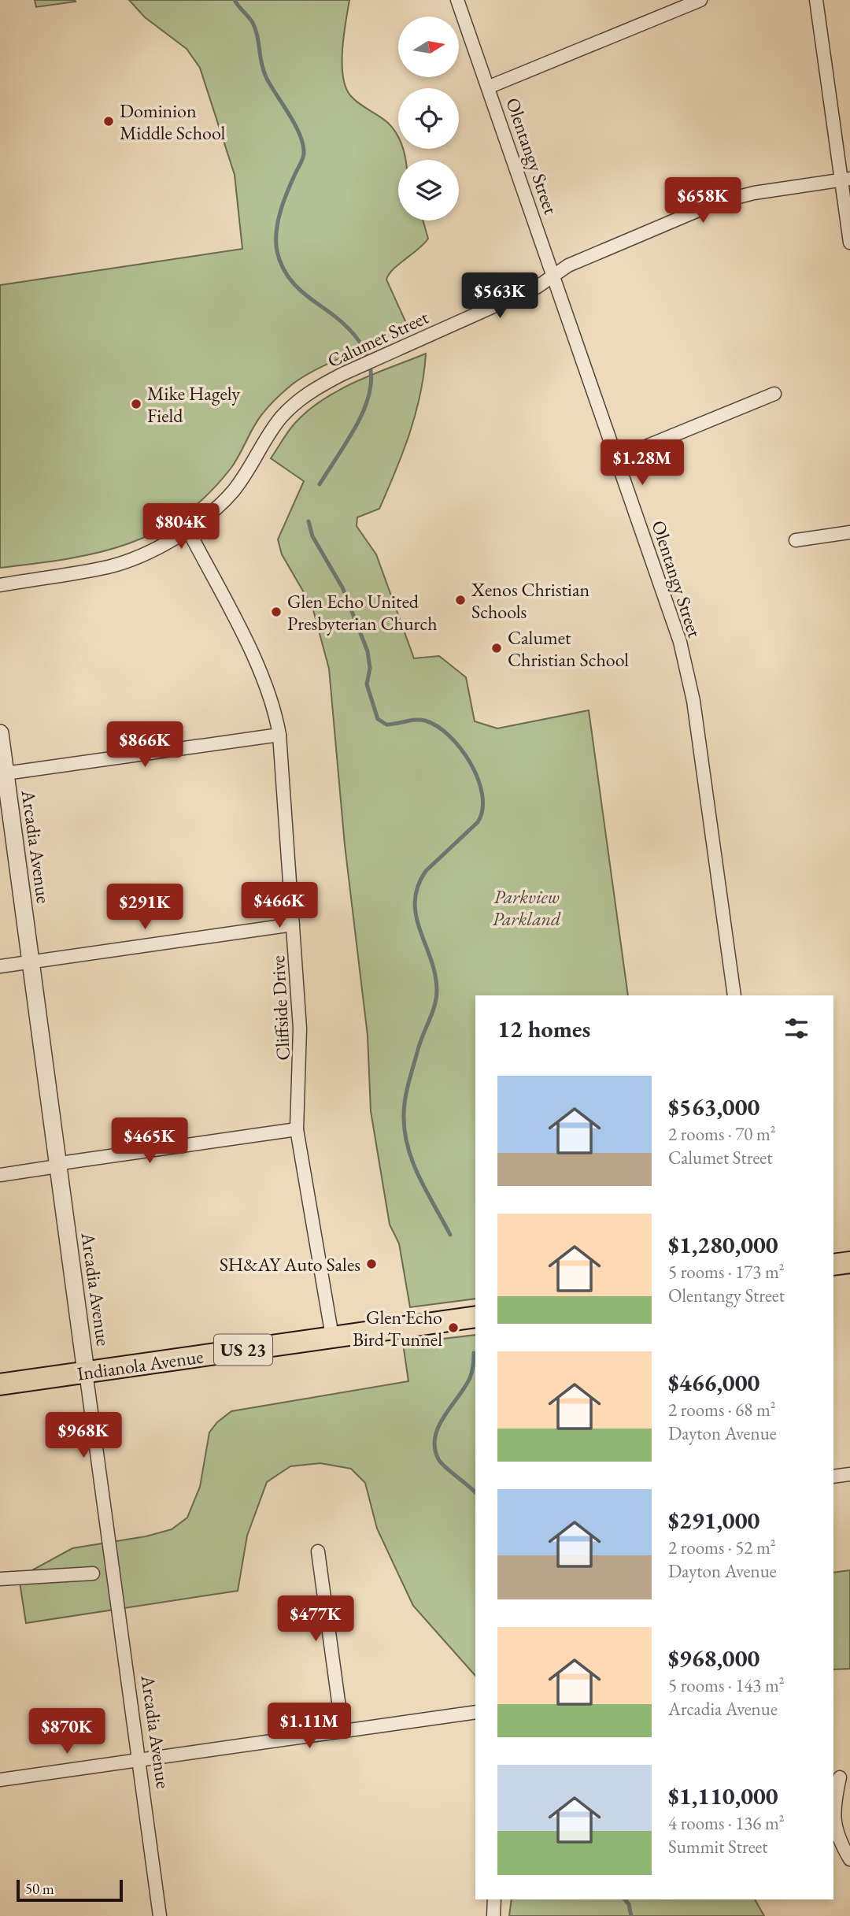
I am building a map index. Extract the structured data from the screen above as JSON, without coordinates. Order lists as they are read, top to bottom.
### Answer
{
  "streets": {
    "main road": ["US 23", "Indianola Avenue"],
    "street": [
      "Olentangy Street",
      "Calumet Street",
      "Arcadia Avenue",
      "Cliffside Drive"
    ]
  },
  "crossings": [
    ["Olentangy Street", "Calumet Street"],
    ["Calumet Street", "Cliffside Drive"],
    ["Arcadia Avenue", "Indianola Avenue"],
    ["Cliffside Drive", "Indianola Avenue"]
  ],
  "parks": ["Parkview Parkland"],
  "places": [
    "Dominion Middle School",
    "Mike Hagely Field",
    "Xenos Christian Schools",
    "Glen Echo United Presbyterian Church",
    "Calumet Christian School",
    "SH&AY Auto Sales",
    "Glen Echo Bird Tunnel"
  ],
  "scale_bar": "50 m",
  "north": "right",
  "page": {
    "price": [
      "$658K",
      "$563K",
      "$1.28M",
      "$804K",
      "$866K",
      "$466K",
      "$291K",
      "$465K",
      "$968K",
      "$477K",
      "$1.11M",
      "$870K"
    ],
    "heading": "12 homes",
    "list": [
      {
        "name": "$563,000",
        "note": "2 rooms · 70 m² · Calumet Street"
      },
      {
        "name": "$1,280,000",
        "note": "5 rooms · 173 m² · Olentangy Street"
      },
      {
        "name": "$466,000",
        "note": "2 rooms · 68 m² · Dayton Avenue"
      },
      {
        "name": "$291,000",
        "note": "2 rooms · 52 m² · Dayton Avenue"
      },
      {
        "name": "$968,000",
        "note": "5 rooms · 143 m² · Arcadia Avenue"
      },
      {
        "name": "$1,110,000",
        "note": "4 rooms · 136 m² · Summit Street"
      }
    ],
    "scale": "50 m"
  }
}
